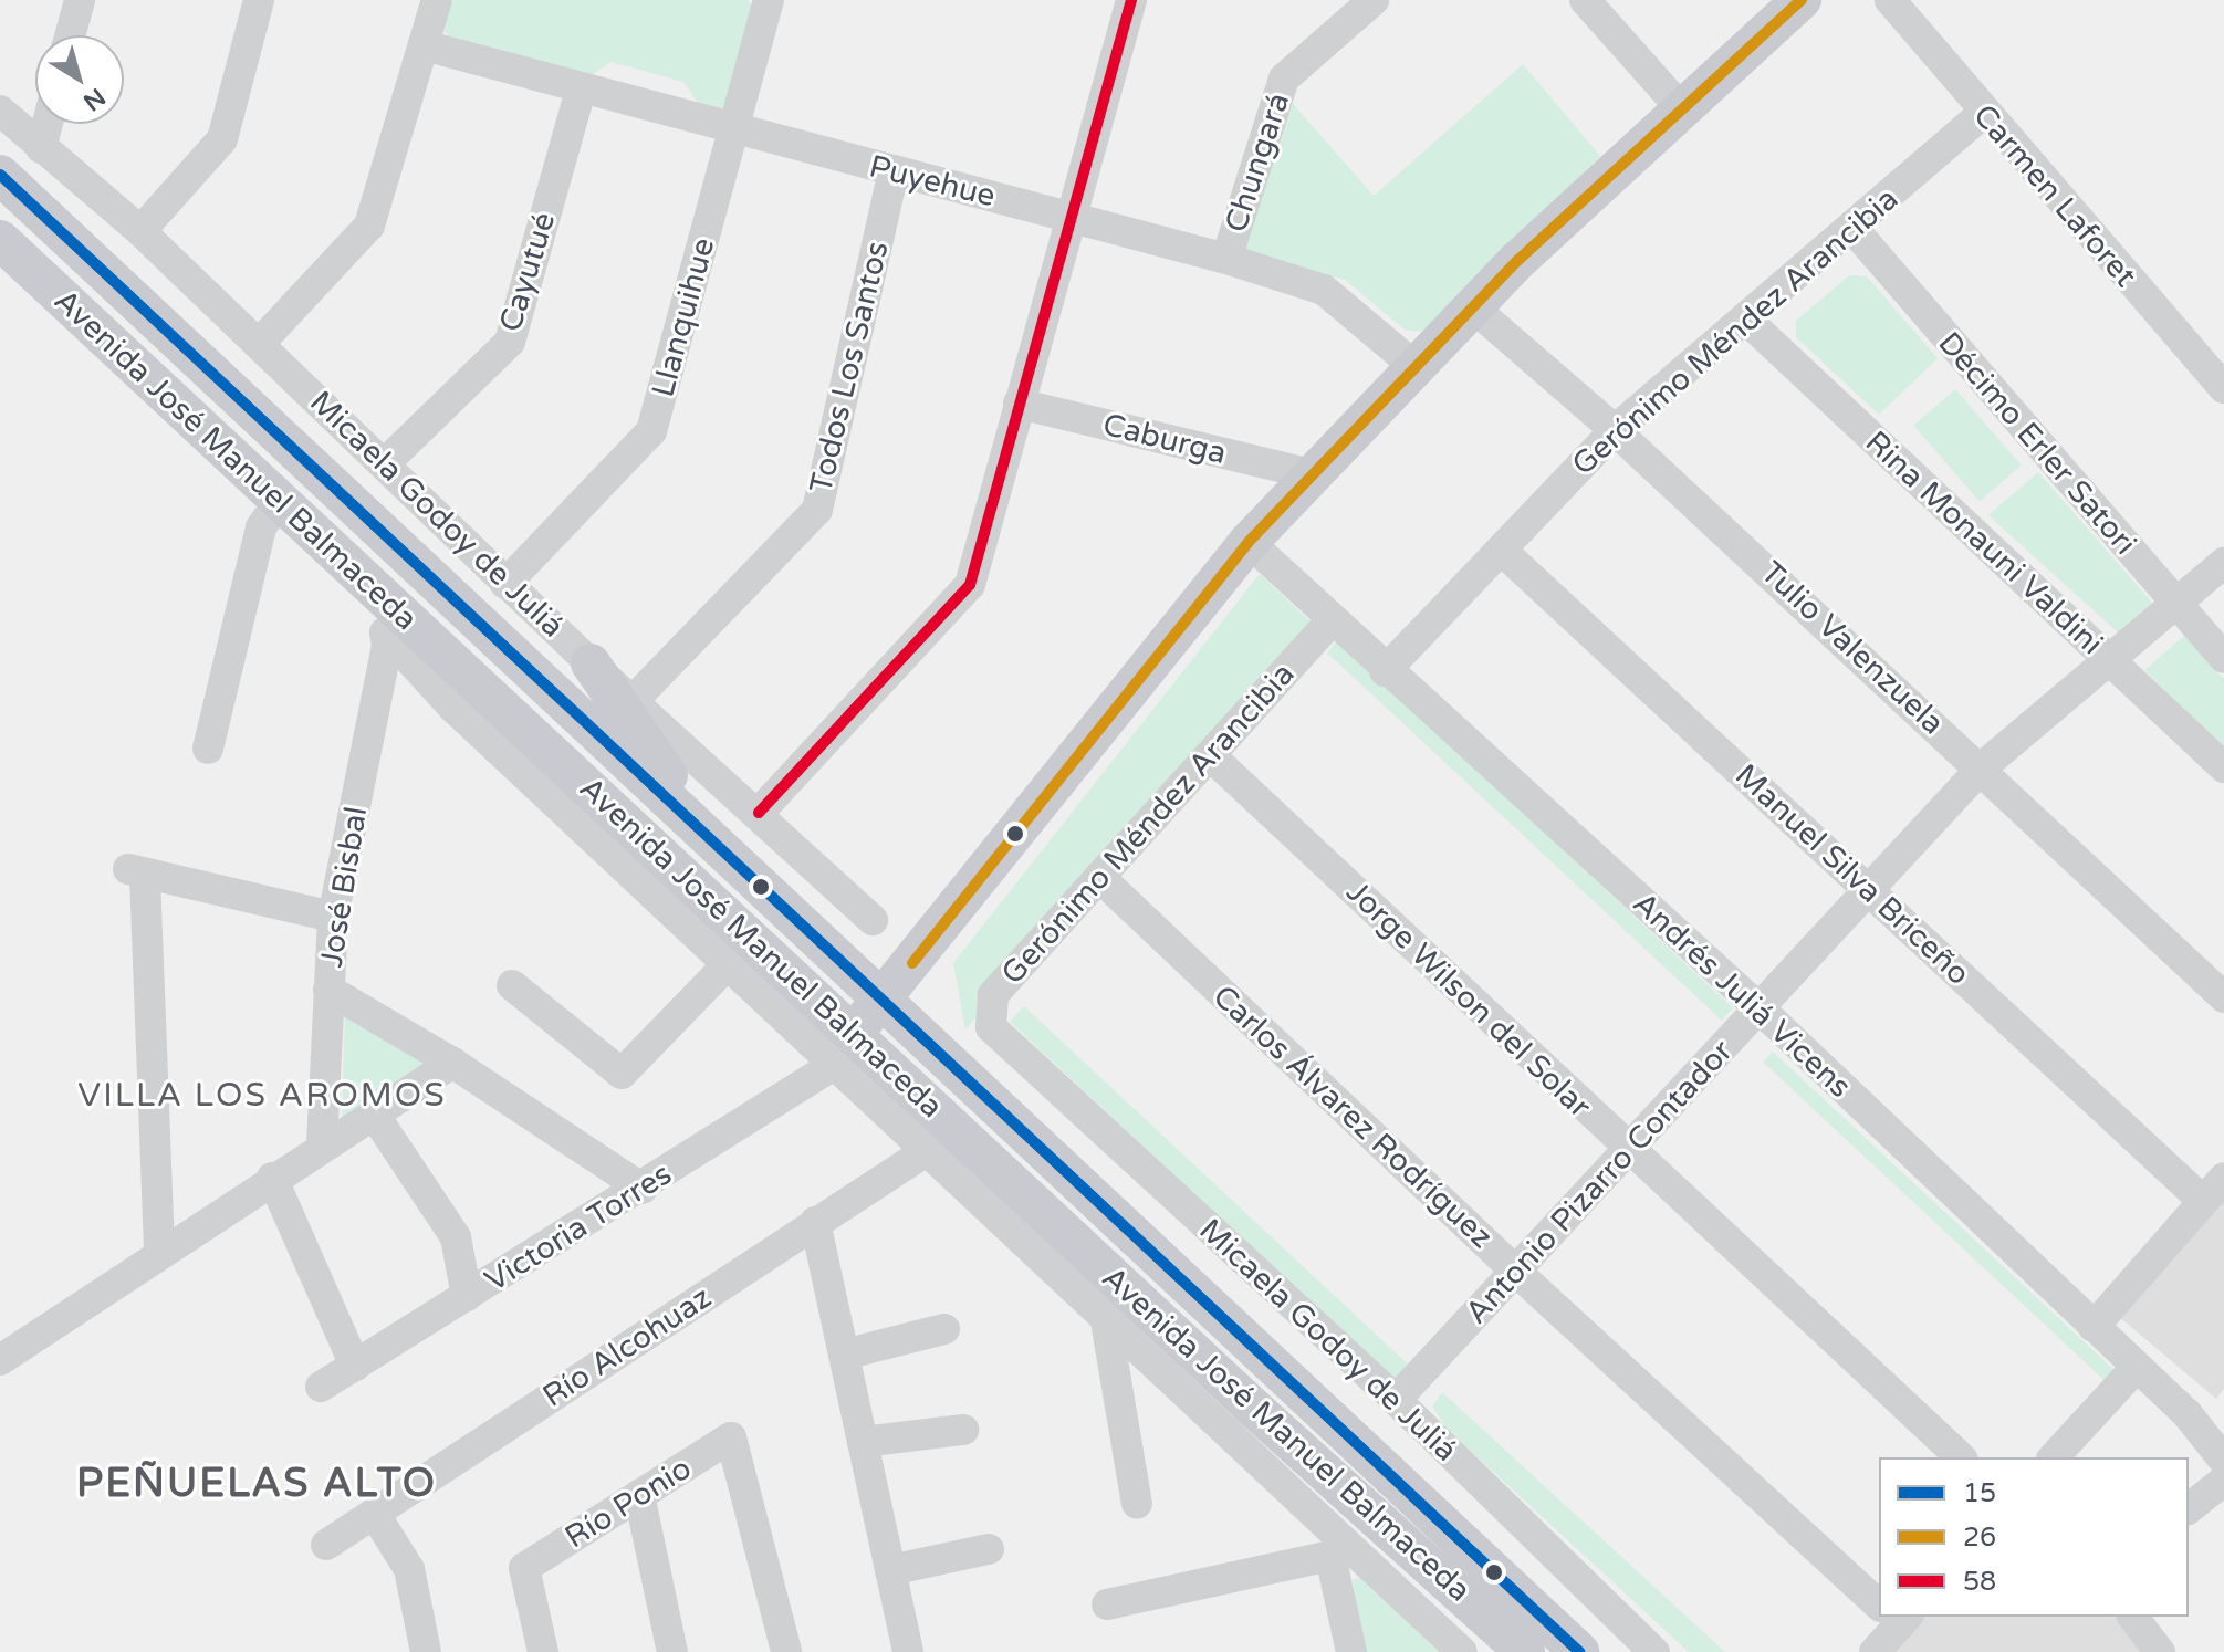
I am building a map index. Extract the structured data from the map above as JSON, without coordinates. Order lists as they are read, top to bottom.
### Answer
{
  "streets": {
    "main road": ["Avenida José Manuel Balmaceda"],
    "street": [
      "Chungará",
      "Puyehue",
      "Carmen Laforet",
      "Cayutué",
      "Llanquihue",
      "Gerónimo Méndez Arancibia",
      "Todos Los Santos",
      "Caburga",
      "Décimo Erler Satori",
      "Micaela Godoy de Juliá",
      "Rina Monauni Valdini",
      "Tulio Valenzuela",
      "Manuel Silva Briceño",
      "José Bisbal",
      "Andrés Juliá Vicens",
      "Jorge Wilson del Solar",
      "Carlos Álvarez Rodríguez",
      "Antonio Pizarro Contador",
      "Victoria Torres",
      "Río Alcohuaz",
      "Río Ponio"
    ]
  },
  "crossings": [
    ["Chungará", "Puyehue"],
    ["Puyehue", "Cayutué"],
    ["Puyehue", "Llanquihue"],
    ["Puyehue", "Todos Los Santos"],
    ["Carmen Laforet", "Gerónimo Méndez Arancibia"],
    ["Cayutué", "Micaela Godoy de Juliá"],
    ["Llanquihue", "Micaela Godoy de Juliá"],
    ["Gerónimo Méndez Arancibia", "Décimo Erler Satori"],
    ["Gerónimo Méndez Arancibia", "Micaela Godoy de Juliá"],
    ["Gerónimo Méndez Arancibia", "Rina Monauni Valdini"],
    ["Gerónimo Méndez Arancibia", "Tulio Valenzuela"],
    ["Gerónimo Méndez Arancibia", "Manuel Silva Briceño"],
    ["Gerónimo Méndez Arancibia", "Andrés Juliá Vicens"],
    ["Gerónimo Méndez Arancibia", "Jorge Wilson del Solar"],
    ["Gerónimo Méndez Arancibia", "Carlos Álvarez Rodríguez"],
    ["Todos Los Santos", "Micaela Godoy de Juliá"],
    ["Décimo Erler Satori", "Antonio Pizarro Contador"],
    ["Avenida José Manuel Balmaceda", "José Bisbal"],
    ["Avenida José Manuel Balmaceda", "Victoria Torres"],
    ["Micaela Godoy de Juliá", "Antonio Pizarro Contador"],
    ["Rina Monauni Valdini", "Antonio Pizarro Contador"],
    ["Tulio Valenzuela", "Antonio Pizarro Contador"],
    ["Manuel Silva Briceño", "Antonio Pizarro Contador"],
    ["Andrés Juliá Vicens", "Antonio Pizarro Contador"],
    ["Jorge Wilson del Solar", "Antonio Pizarro Contador"],
    ["Carlos Álvarez Rodríguez", "Antonio Pizarro Contador"]
  ],
  "districts": ["VILLA LOS AROMOS", "PEÑUELAS ALTO"],
  "lines": ["transit line 26", "transit line 58", "transit line 15"],
  "legend": ["15", "26", "58"],
  "north": "bottom right"
}
